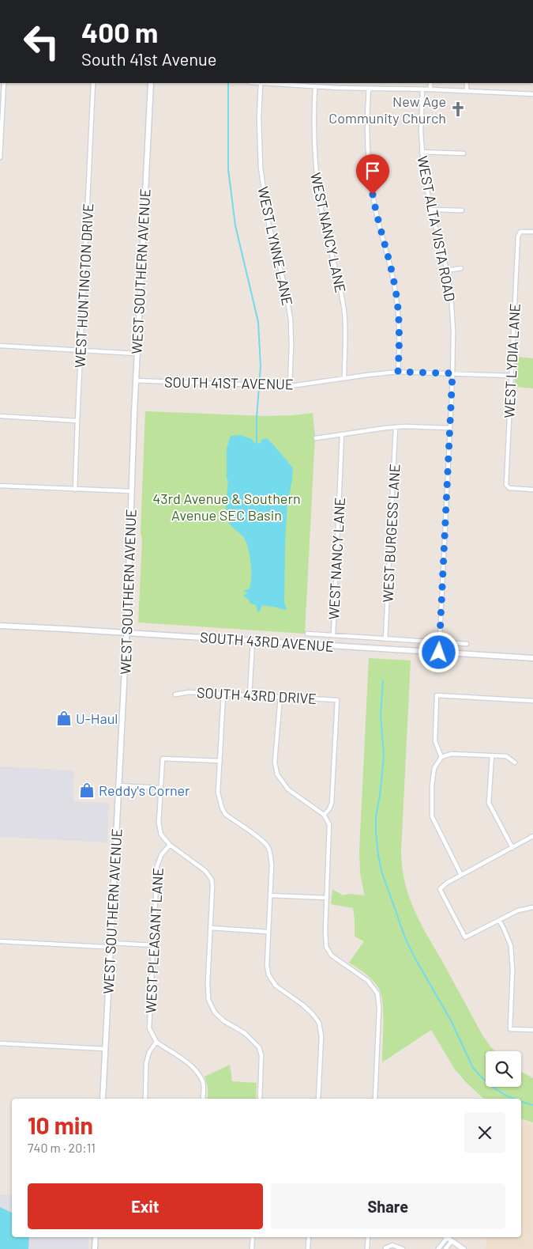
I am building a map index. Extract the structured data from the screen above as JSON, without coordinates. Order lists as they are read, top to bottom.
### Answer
{
  "streets": {
    "main road": ["WEST SOUTHERN AVENUE", "SOUTH 43RD AVENUE"],
    "street": [
      "WEST ALTA VISTA ROAD",
      "WEST NANCY LANE",
      "WEST LYNNE LANE",
      "WEST HUNTINGTON DRIVE",
      "WEST LYDIA LANE",
      "SOUTH 41ST AVENUE",
      "WEST BURGESS LANE",
      "SOUTH 43RD DRIVE",
      "WEST PLEASANT LANE"
    ]
  },
  "crossings": [
    ["WEST ALTA VISTA ROAD", "SOUTH 41ST AVENUE"],
    ["WEST ALTA VISTA ROAD", "SOUTH 43RD AVENUE"],
    ["WEST NANCY LANE", "SOUTH 41ST AVENUE"],
    ["WEST NANCY LANE", "SOUTH 43RD AVENUE"],
    ["WEST LYNNE LANE", "SOUTH 41ST AVENUE"],
    ["WEST SOUTHERN AVENUE", "SOUTH 41ST AVENUE"],
    ["WEST SOUTHERN AVENUE", "SOUTH 43RD AVENUE"],
    ["WEST LYDIA LANE", "SOUTH 41ST AVENUE"],
    ["WEST BURGESS LANE", "SOUTH 43RD AVENUE"]
  ],
  "parks": ["43rd Avenue & Southern Avenue SEC Basin"],
  "places": {
    "church": ["New Age Community Church"],
    "shop": ["U-Haul", "Reddy's Corner"]
  },
  "page": {
    "turn": ["400 m", "South 41st Avenue"],
    "heading": ["10 min", "740 m · 20:11"],
    "buttons": ["Exit", "Share"]
  }
}
